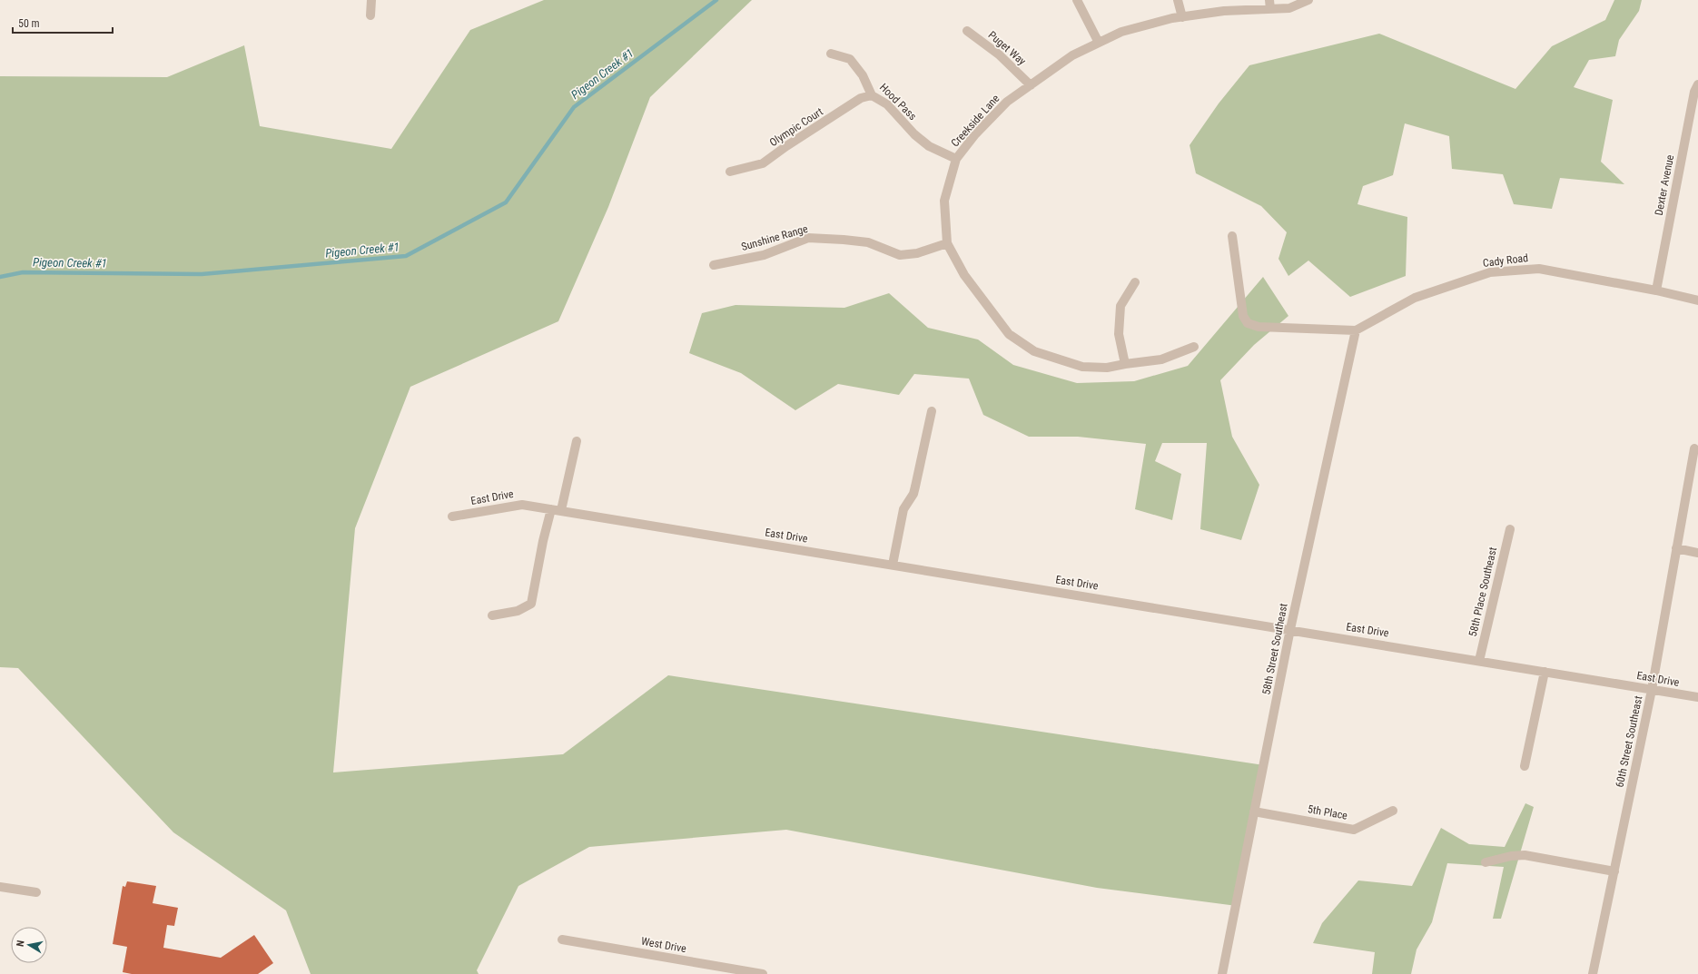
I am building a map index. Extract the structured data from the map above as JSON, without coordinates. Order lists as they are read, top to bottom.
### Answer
{
  "streets": {
    "street": [
      "Puget Way",
      "Hood Pass",
      "Creekside Lane",
      "Olympic Court",
      "Dexter Avenue",
      "Sunshine Range",
      "Cady Road",
      "East Drive",
      "58th Place Southeast",
      "58th Street Southeast",
      "60th Street Southeast",
      "5th Place",
      "West Drive"
    ]
  },
  "crossings": [
    ["Puget Way", "Creekside Lane"],
    ["Hood Pass", "Creekside Lane"],
    ["Hood Pass", "Olympic Court"],
    ["Creekside Lane", "Sunshine Range"],
    ["Dexter Avenue", "Cady Road"],
    ["Cady Road", "58th Street Southeast"],
    ["East Drive", "58th Place Southeast"],
    ["East Drive", "58th Street Southeast"],
    ["East Drive", "60th Street Southeast"],
    ["58th Street Southeast", "5th Place"]
  ],
  "water": ["Pigeon Creek #1"],
  "scale_bar": "50 m",
  "north": "left"
}
